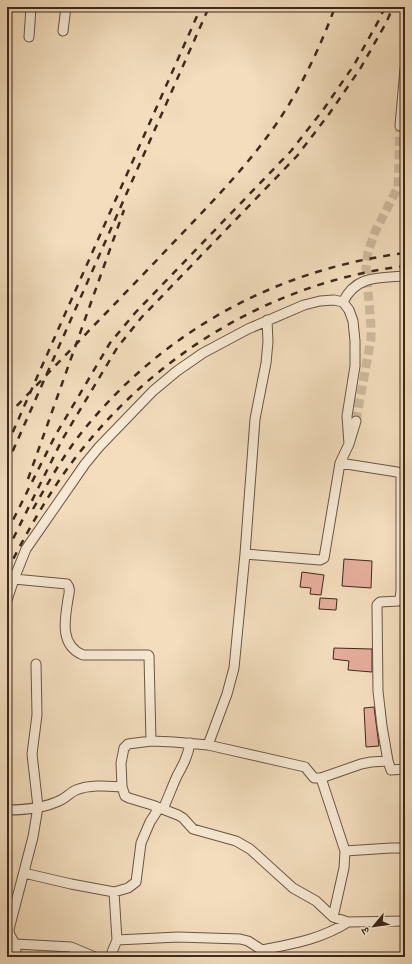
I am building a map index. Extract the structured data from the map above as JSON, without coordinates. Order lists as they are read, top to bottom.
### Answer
{
  "north": "bottom left"
}
